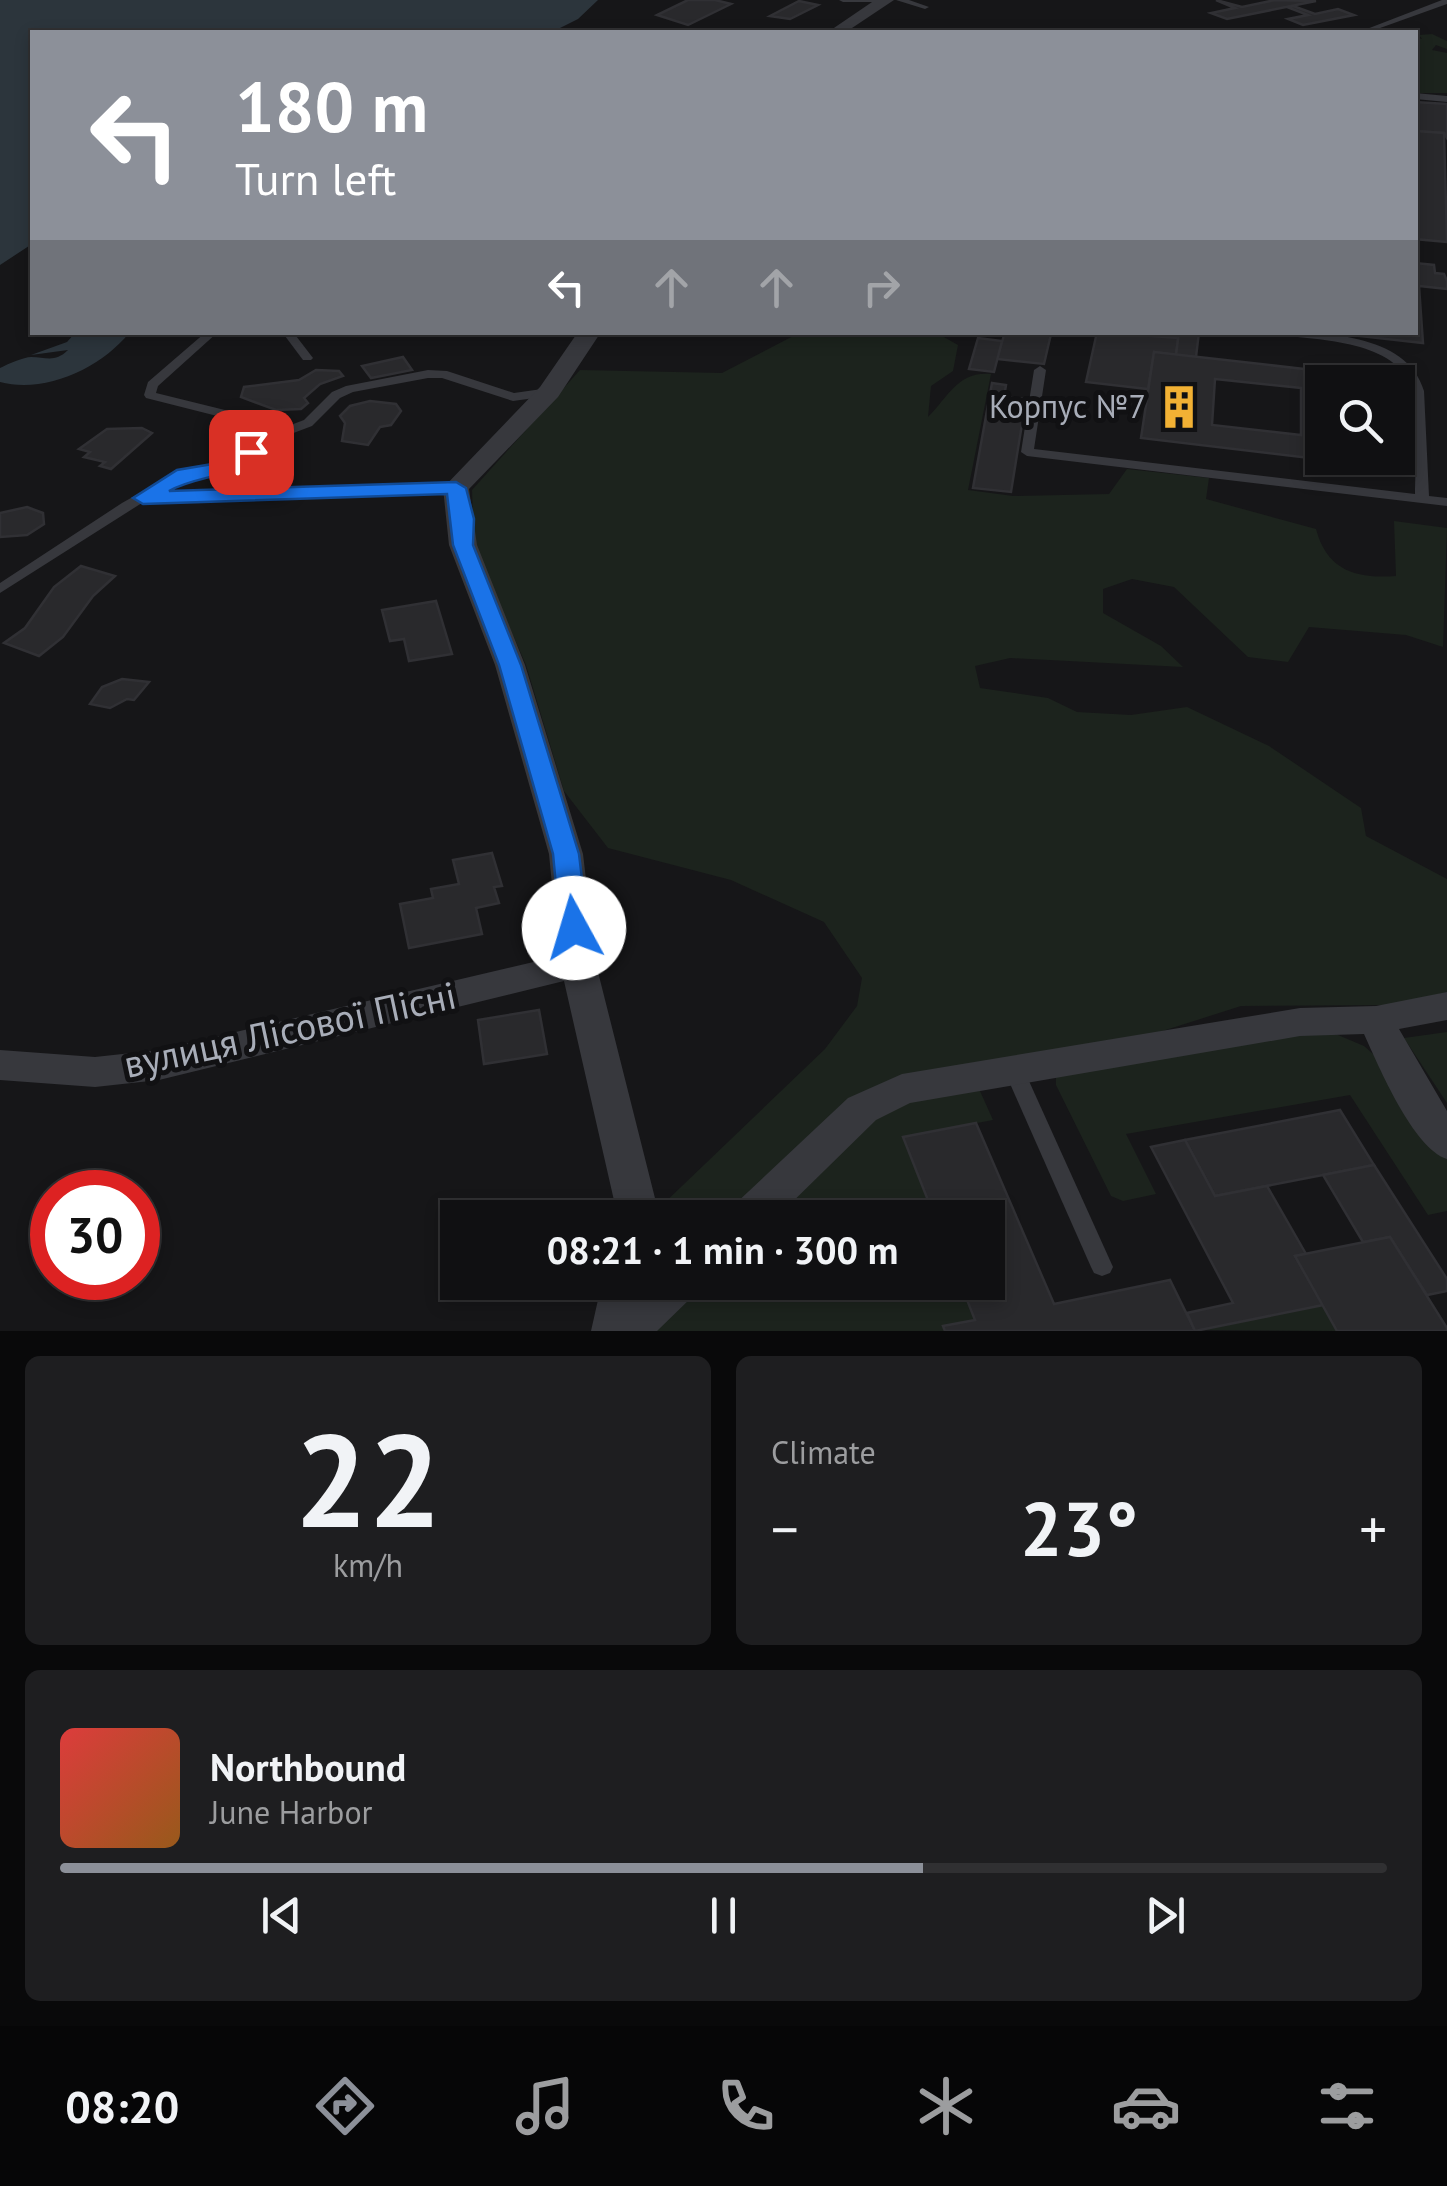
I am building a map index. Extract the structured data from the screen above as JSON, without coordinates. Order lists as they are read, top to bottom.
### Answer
{
  "streets": {
    "street": ["вулиця Лісової Пісні"]
  },
  "places": {
    "building": ["Корпус №7"]
  },
  "page": {
    "turn": ["180 m", "Turn left"],
    "limit": "30",
    "trip": "08:21 · 1 min · 300 m",
    "tile": [
      ["22", "km/h"],
      "Climate"
    ],
    "heat": ["−", "23°", "+"],
    "song": ["Northbound", "June Harbor"],
    "tabs": "08:20"
  }
}
